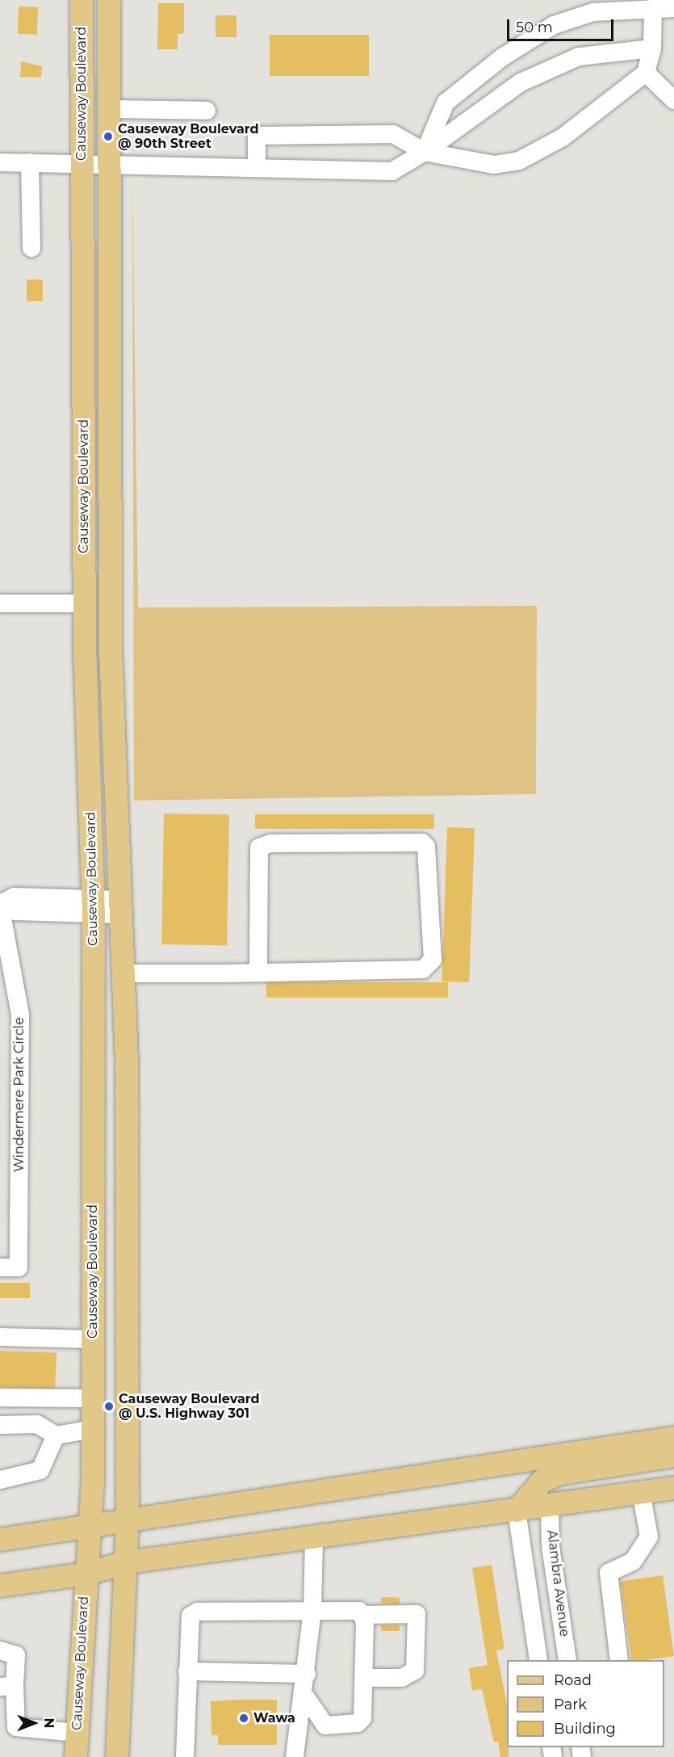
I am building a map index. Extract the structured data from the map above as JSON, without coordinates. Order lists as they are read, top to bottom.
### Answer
{
  "streets": {
    "main road": ["Causeway Boulevard"],
    "street": ["Windermere Park Circle", "Alambra Avenue"]
  },
  "places": ["Causeway Boulevard @ 90th Street", "Causeway Boulevard @ U.S. Highway 301", "Wawa"],
  "legend": ["Road", "Park", "Building"],
  "scale_bar": "50 m",
  "north": "right"
}
